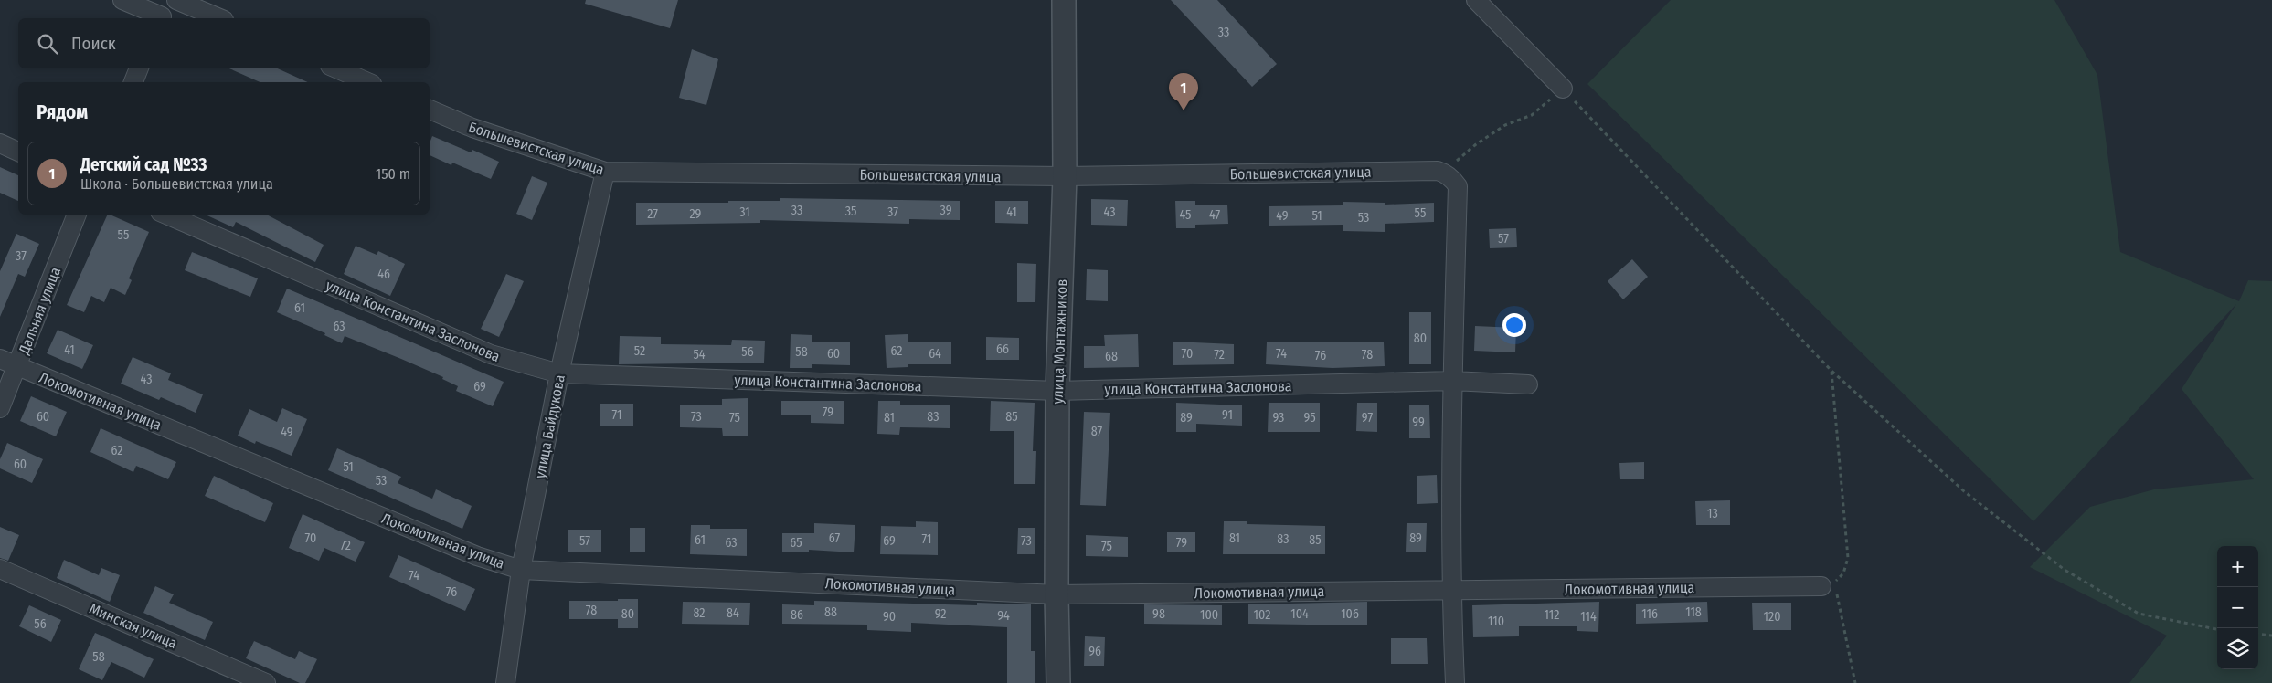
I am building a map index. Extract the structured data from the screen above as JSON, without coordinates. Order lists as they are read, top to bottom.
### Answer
{
  "streets": {
    "street": [
      "Большевистская улица",
      "Дальняя улица",
      "улица Константина Заслонова",
      "улица Монтажников",
      "Локомотивная улица",
      "улица Байдукова",
      "Минская улица"
    ]
  },
  "crossings": [
    ["Большевистская улица", "улица Монтажников"],
    ["Большевистская улица", "улица Байдукова"],
    ["Дальняя улица", "Локомотивная улица"],
    ["улица Константина Заслонова", "улица Монтажников"],
    ["улица Константина Заслонова", "улица Байдукова"],
    ["улица Монтажников", "Локомотивная улица"],
    ["Локомотивная улица", "улица Байдукова"]
  ],
  "house_numbers": [
    "33",
    "33",
    "39",
    "35",
    "31",
    "37",
    "41",
    "43",
    "55",
    "27",
    "29",
    "45",
    "47",
    "49",
    "51",
    "53",
    "55",
    "57",
    "37",
    "46",
    "61",
    "63",
    "80",
    "66",
    "41",
    "52",
    "62",
    "56",
    "58",
    "60",
    "64",
    "70",
    "74",
    "54",
    "72",
    "78",
    "76",
    "68",
    "43",
    "69",
    "79",
    "71",
    "91",
    "60",
    "73",
    "83",
    "85",
    "75",
    "81",
    "89",
    "93",
    "95",
    "97",
    "99",
    "87",
    "49",
    "62",
    "60",
    "51",
    "53",
    "13",
    "70",
    "67",
    "81",
    "89",
    "71",
    "83",
    "61",
    "85",
    "57",
    "69",
    "73",
    "63",
    "65",
    "79",
    "72",
    "75",
    "74",
    "76",
    "78",
    "88",
    "118",
    "82",
    "84",
    "80",
    "92",
    "98",
    "104",
    "106",
    "116",
    "86",
    "100",
    "102",
    "112",
    "94",
    "90",
    "114",
    "120",
    "110",
    "56",
    "96",
    "58"
  ],
  "page": {
    "search": "Поиск",
    "pins": "1",
    "heading": "Рядом",
    "list": [
      {
        "mark": "1",
        "name": "Детский сад №33",
        "note": "Школа · Большевистская улица",
        "value": "150 m"
      }
    ],
    "map_buttons": ["+", "−"]
  }
}
